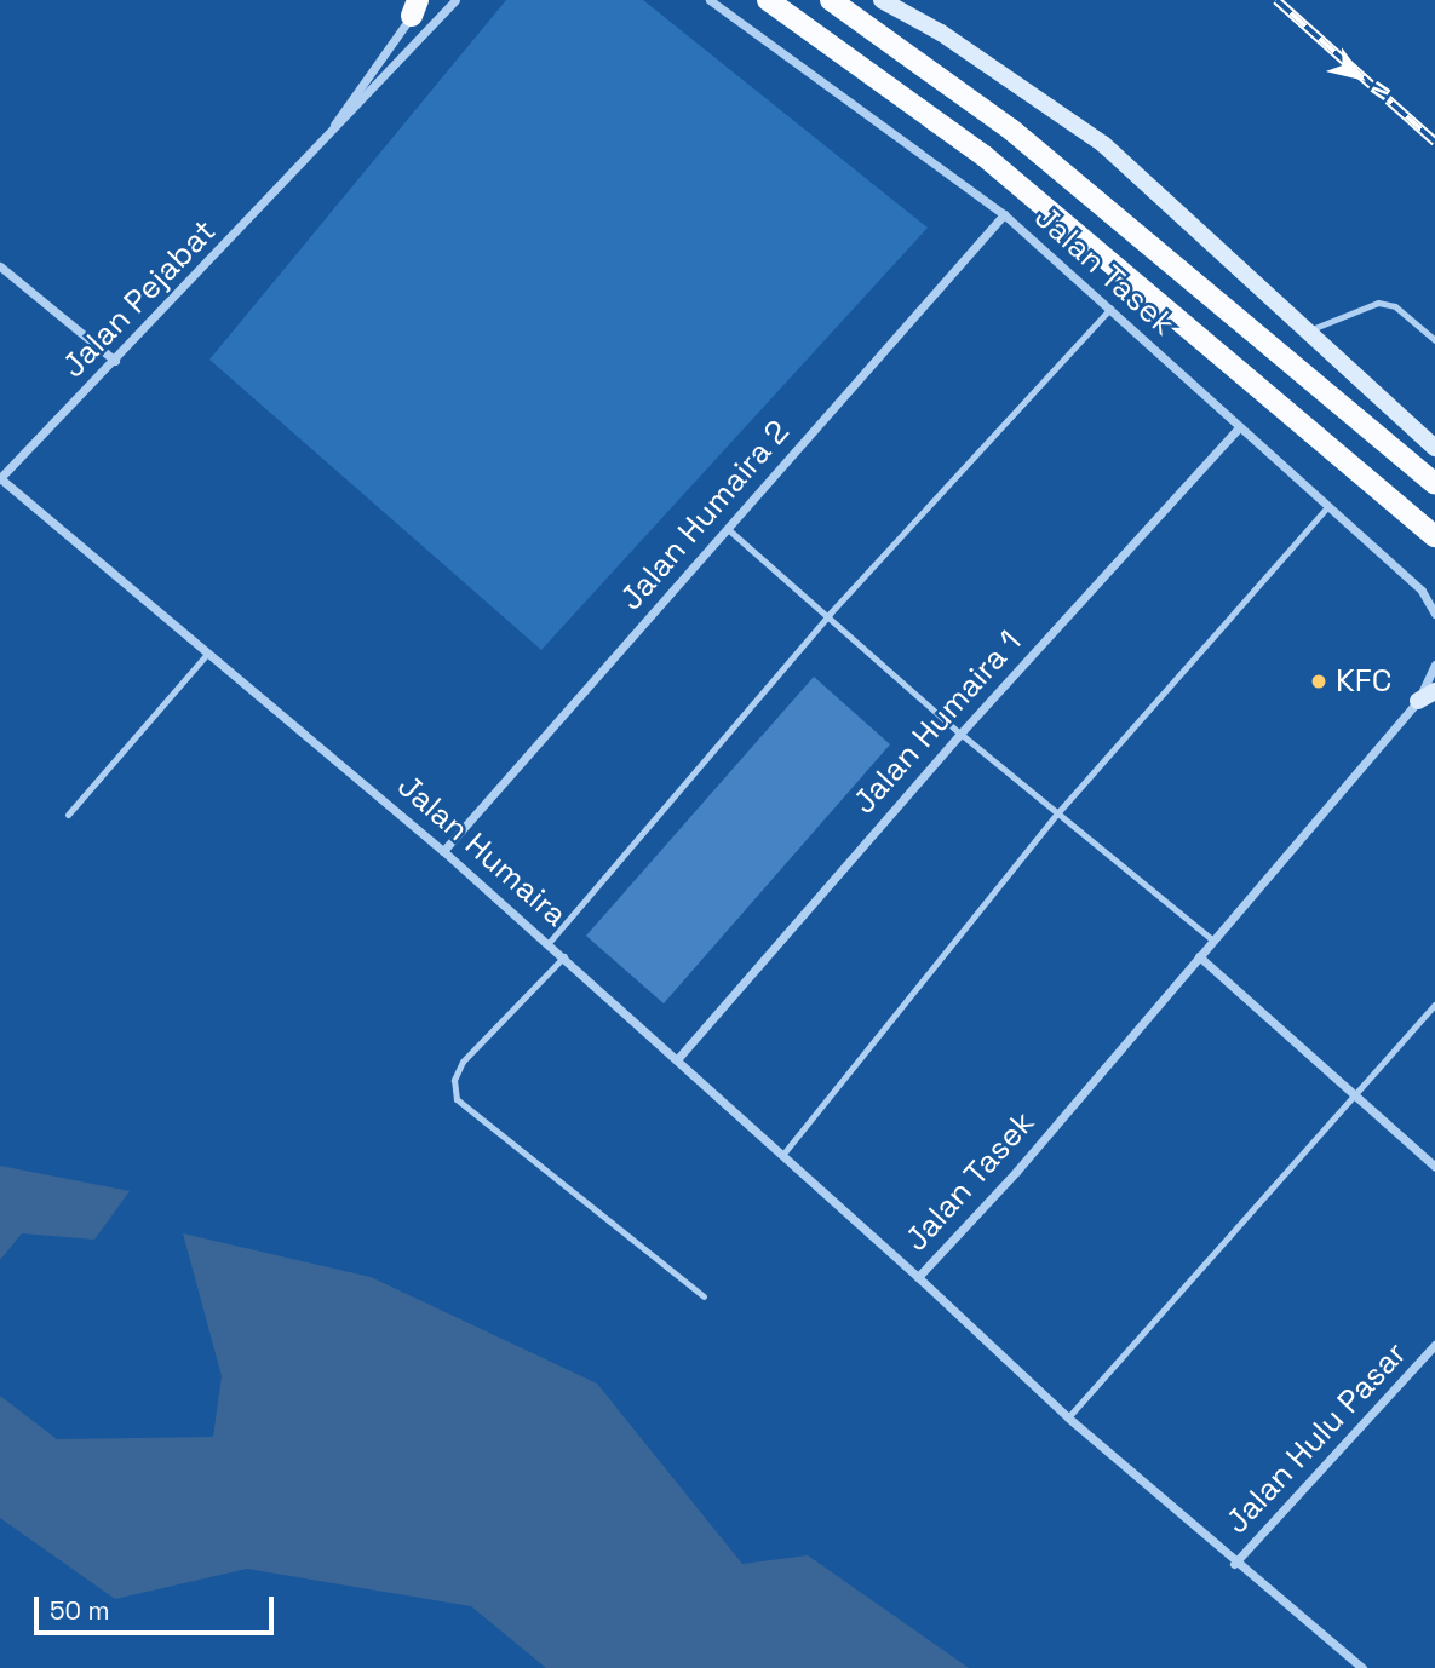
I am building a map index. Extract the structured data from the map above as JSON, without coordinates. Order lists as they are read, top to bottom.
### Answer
{
  "streets": {
    "street": [
      "Jalan Tasek",
      "Jalan Pejabat",
      "Jalan Humaira 2",
      "Jalan Humaira 1",
      "Jalan Humaira",
      "Jalan Hulu Pasar"
    ]
  },
  "crossings": [
    ["Jalan Tasek", "Jalan Humaira 2"],
    ["Jalan Tasek", "Jalan Humaira 1"],
    ["Jalan Tasek", "Jalan Humaira"],
    ["Jalan Tasek", "Jalan Hulu Pasar"],
    ["Jalan Pejabat", "Jalan Humaira"],
    ["Jalan Humaira 2", "Jalan Humaira"],
    ["Jalan Humaira 1", "Jalan Humaira"]
  ],
  "places": ["KFC"],
  "scale_bar": "50 m",
  "north": "bottom right"
}
